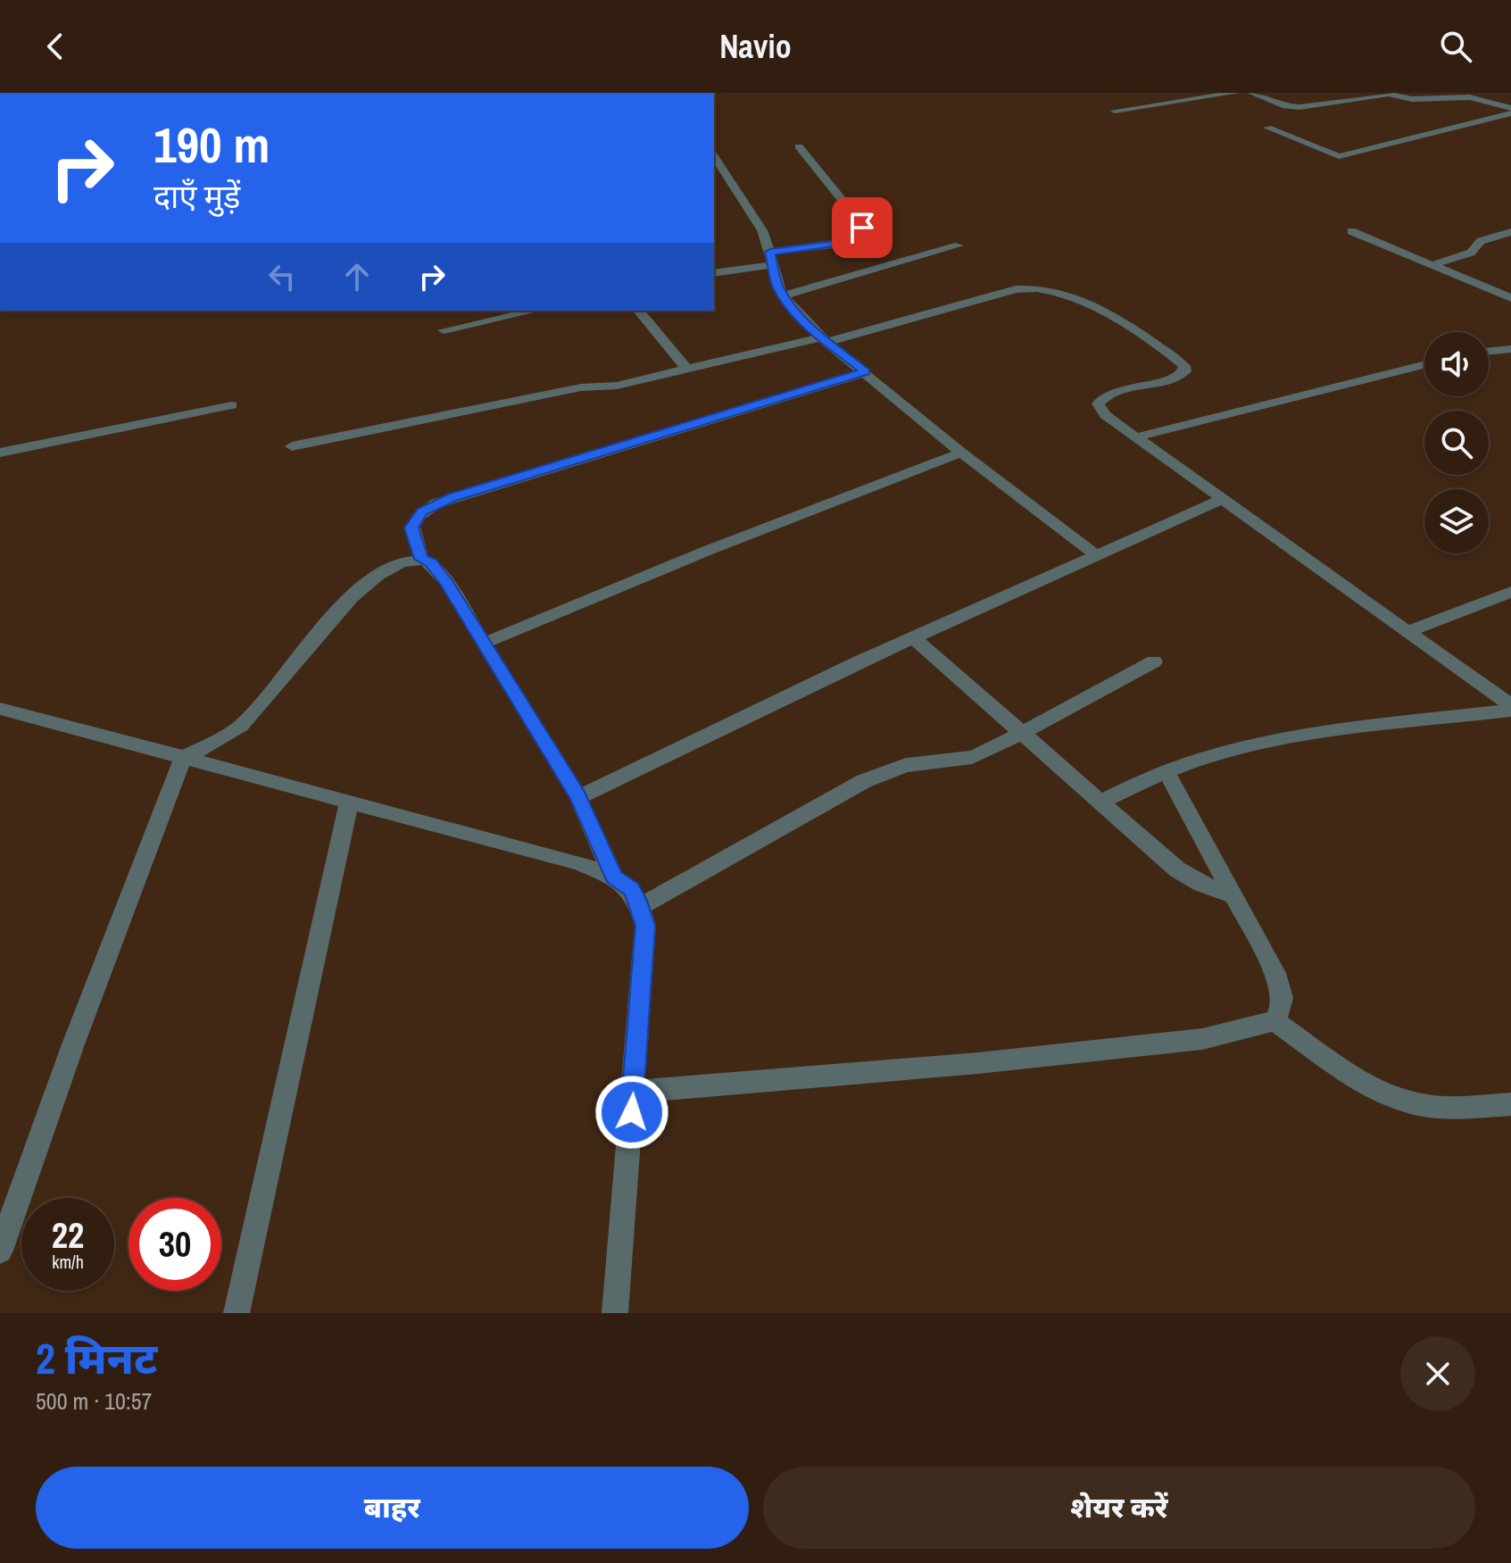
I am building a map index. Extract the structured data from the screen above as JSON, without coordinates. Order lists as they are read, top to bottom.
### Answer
{
  "page": {
    "header": "Navio",
    "turn": ["190 m", "दाएँ मुड़ें"],
    "speed": "22 km/h",
    "limit": "30",
    "heading": ["2 मिनट", "500 m · 10:57"],
    "buttons": ["बाहर", "शेयर करें"]
  }
}
